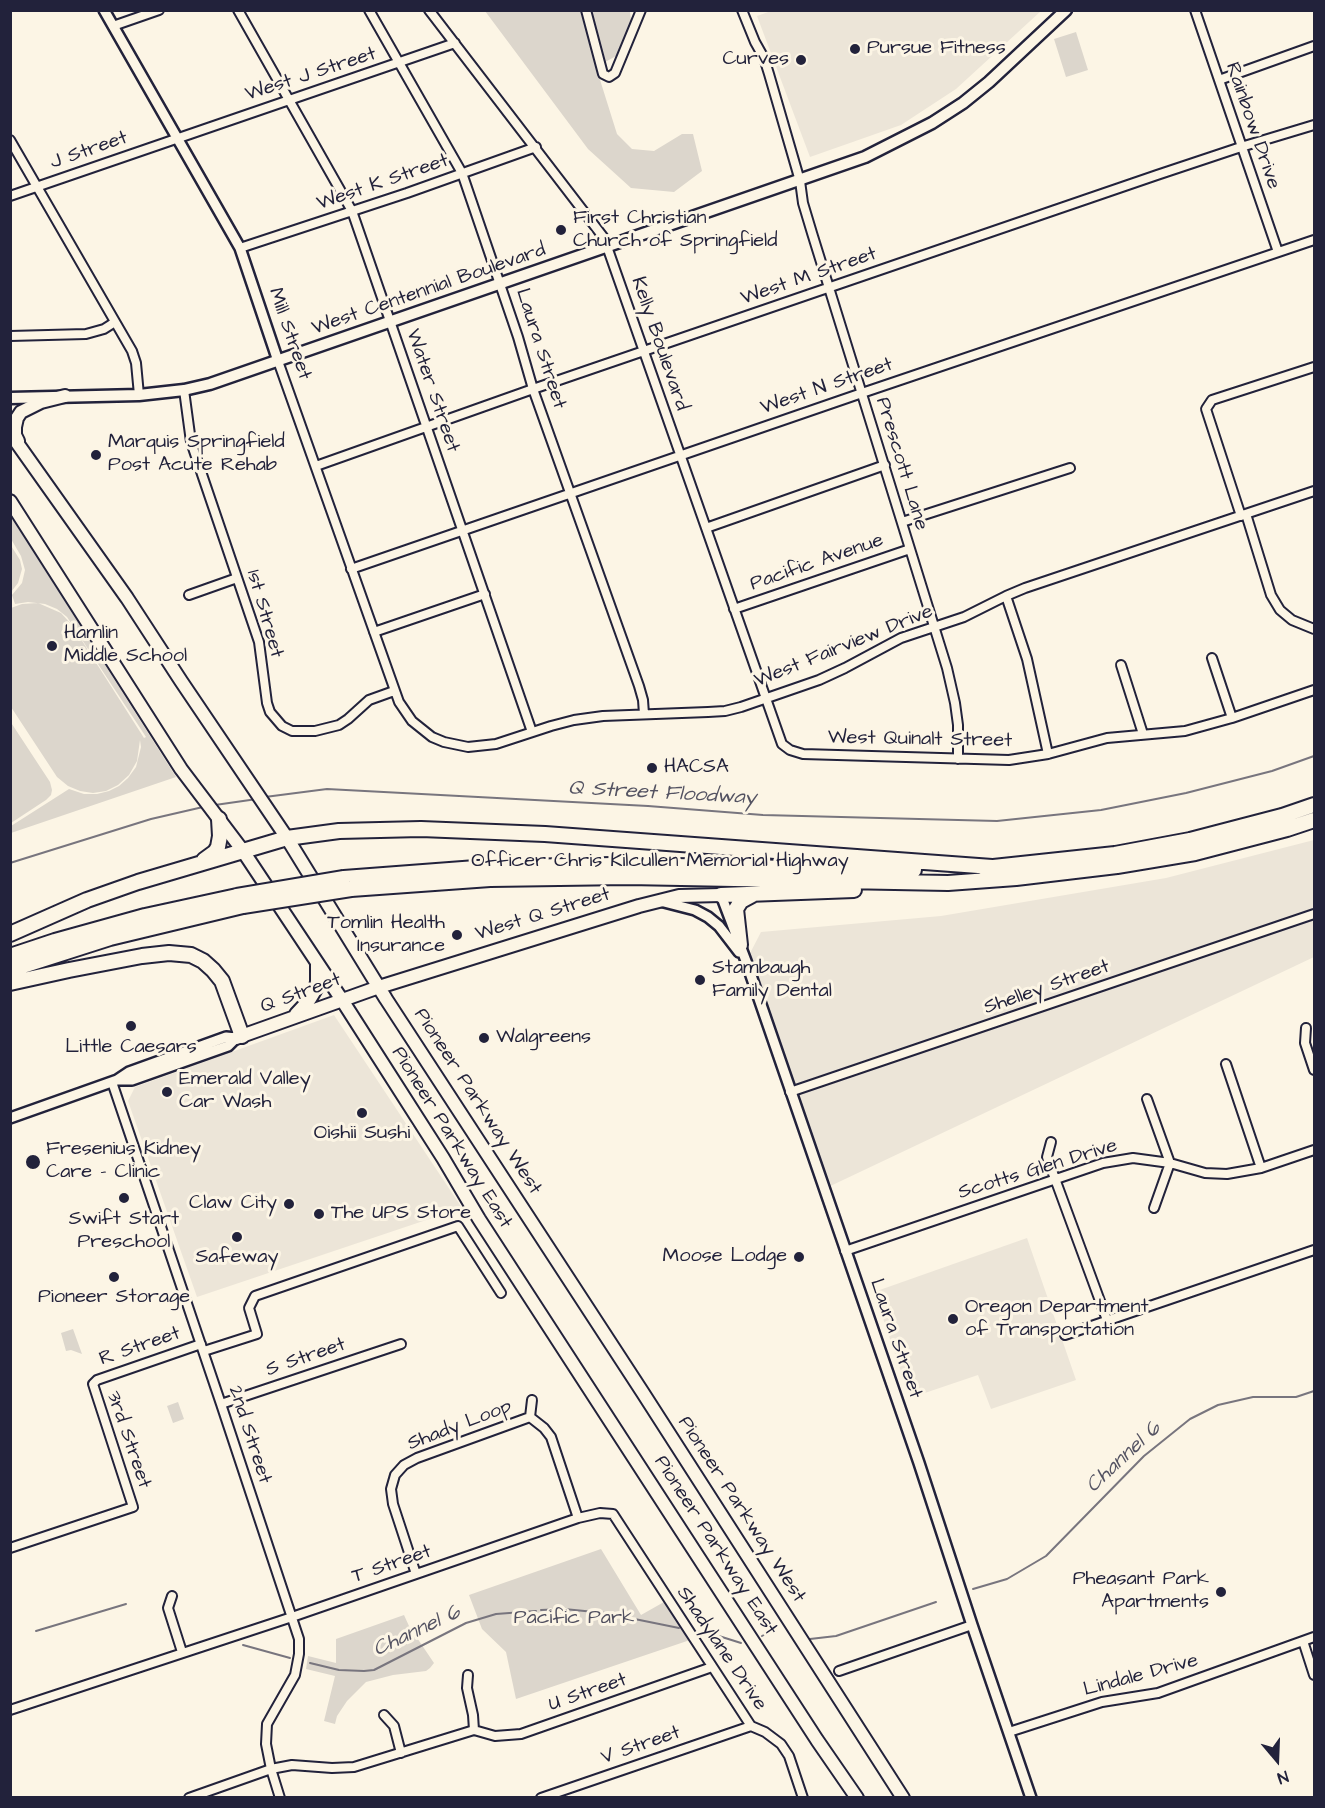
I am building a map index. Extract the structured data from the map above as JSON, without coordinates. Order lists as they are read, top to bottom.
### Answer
{
  "streets": {
    "highway": ["Officer Chris Kilcullen Memorial Highway"],
    "main road": [
      "West Centennial Boulevard",
      "West Q Street",
      "Q Street",
      "Pioneer Parkway West",
      "Pioneer Parkway East"
    ],
    "street": [
      "West J Street",
      "Rainbow Drive",
      "J Street",
      "West K Street",
      "West M Street",
      "Mill Street",
      "Kelly Boulevard",
      "Laura Street",
      "West N Street",
      "Water Street",
      "Prescott Lane",
      "Pacific Avenue",
      "1st Street",
      "West Fairview Drive",
      "West Quinalt Street",
      "Shelley Street",
      "Scotts Glen Drive",
      "R Street",
      "S Street",
      "Shady Loop",
      "2nd Street",
      "3rd Street",
      "T Street",
      "Shadylane Drive",
      "Lindale Drive",
      "U Street",
      "V Street"
    ]
  },
  "crossings": [
    ["West J Street", "J Street"],
    ["West J Street", "Mill Street"],
    ["West J Street", "Kelly Boulevard"],
    ["West J Street", "Laura Street"],
    ["West J Street", "Water Street"],
    ["Rainbow Drive", "West M Street"],
    ["Rainbow Drive", "West N Street"],
    ["J Street", "Mill Street"],
    ["West K Street", "Mill Street"],
    ["West K Street", "Kelly Boulevard"],
    ["West K Street", "Laura Street"],
    ["West K Street", "Water Street"],
    ["West M Street", "Mill Street"],
    ["West M Street", "Kelly Boulevard"],
    ["West M Street", "Laura Street"],
    ["West M Street", "Water Street"],
    ["West M Street", "Prescott Lane"],
    ["West Centennial Boulevard", "Mill Street"],
    ["West Centennial Boulevard", "Kelly Boulevard"],
    ["West Centennial Boulevard", "Laura Street"],
    ["West Centennial Boulevard", "Water Street"],
    ["West Centennial Boulevard", "Prescott Lane"],
    ["West Centennial Boulevard", "1st Street"],
    ["Mill Street", "West N Street"],
    ["Mill Street", "1st Street"],
    ["Mill Street", "West Fairview Drive"],
    ["Kelly Boulevard", "West N Street"],
    ["Kelly Boulevard", "Pacific Avenue"],
    ["Kelly Boulevard", "West Fairview Drive"],
    ["Kelly Boulevard", "West Quinalt Street"],
    ["Laura Street", "West N Street"],
    ["Laura Street", "West Fairview Drive"],
    ["Laura Street", "West Q Street"],
    ["Laura Street", "Shelley Street"],
    ["Laura Street", "Scotts Glen Drive"],
    ["Laura Street", "Lindale Drive"],
    ["West N Street", "Water Street"],
    ["West N Street", "Prescott Lane"],
    ["Water Street", "West Fairview Drive"],
    ["Prescott Lane", "Pacific Avenue"],
    ["Prescott Lane", "West Fairview Drive"],
    ["Prescott Lane", "West Quinalt Street"],
    ["1st Street", "West Fairview Drive"],
    ["West Fairview Drive", "West Quinalt Street"],
    ["West Q Street", "Q Street"],
    ["West Q Street", "Pioneer Parkway West"],
    ["Q Street", "Pioneer Parkway West"],
    ["Q Street", "Pioneer Parkway East"],
    ["Q Street", "2nd Street"],
    ["R Street", "2nd Street"],
    ["R Street", "3rd Street"],
    ["S Street", "2nd Street"],
    ["Shady Loop", "T Street"],
    ["2nd Street", "T Street"],
    ["2nd Street", "U Street"],
    ["T Street", "Shadylane Drive"],
    ["Shadylane Drive", "U Street"],
    ["Shadylane Drive", "V Street"]
  ],
  "water": ["Q Street Floodway", "Channel 6"],
  "parks": ["Pacific Park"],
  "places": [
    "Pursue Fitness",
    "Curves",
    "First Christian Church of Springfield",
    "Marquis Springfield Post Acute Rehab",
    "Hamlin Middle School",
    "HACSA",
    "Tomlin Health Insurance",
    "Stambaugh Family Dental",
    "Little Caesars",
    "Walgreens",
    "Emerald Valley Car Wash",
    "Oishii Sushi",
    "Fresenius Kidney Care - Clinic",
    "Swift Start Preschool",
    "Claw City",
    "The UPS Store",
    "Safeway",
    "Moose Lodge",
    "Pioneer Storage",
    "Oregon Department of Transportation",
    "Pheasant Park Apartments"
  ],
  "north": "bottom"
}
